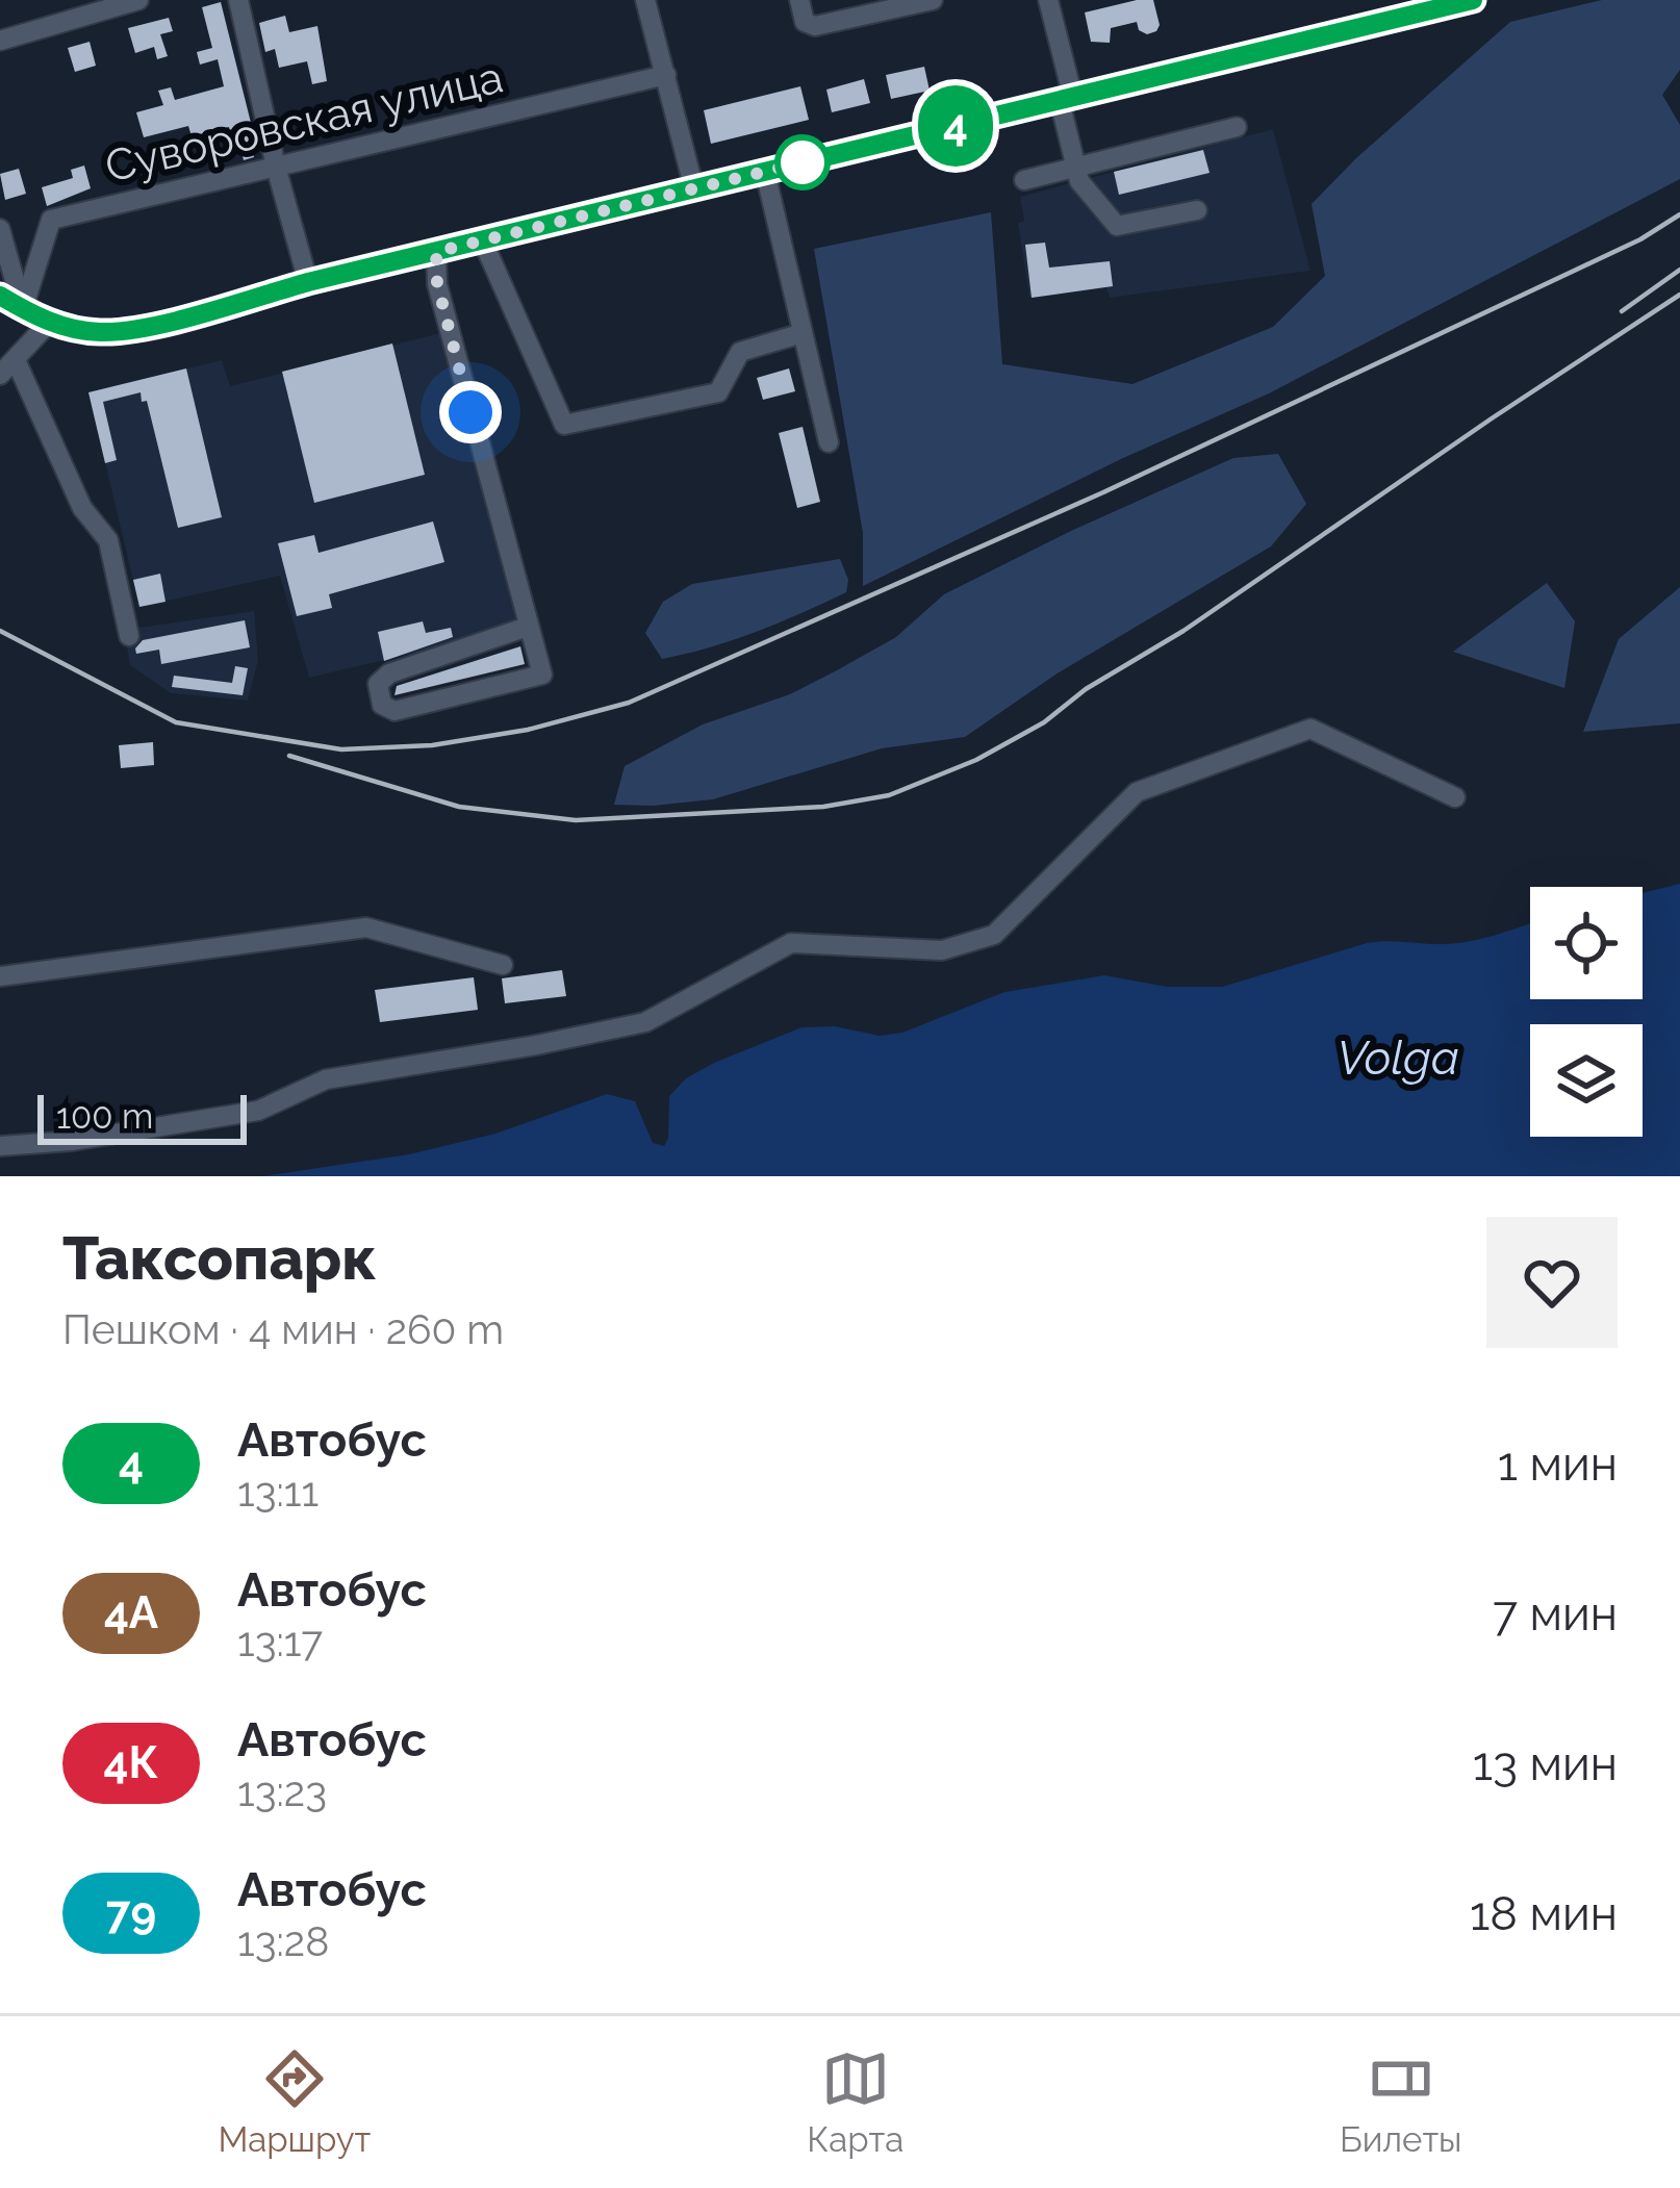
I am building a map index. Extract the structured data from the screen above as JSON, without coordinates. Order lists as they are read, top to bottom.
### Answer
{
  "streets": {
    "street": ["Суворовская улица"]
  },
  "water": ["Volga"],
  "lines": ["bus line 4"],
  "scale_bar": "100 m",
  "page": {
    "on_map": "4",
    "scale": "100 m",
    "heading": ["Таксопарк", "Пешком · 4 мин · 260 m"],
    "list": [
      {
        "mark": "4",
        "name": "Автобус",
        "note": "13:11",
        "value": "1 мин"
      },
      {
        "mark": "4А",
        "name": "Автобус",
        "note": "13:17",
        "value": "7 мин"
      },
      {
        "mark": "4К",
        "name": "Автобус",
        "note": "13:23",
        "value": "13 мин"
      },
      {
        "mark": "79",
        "name": "Автобус",
        "note": "13:28",
        "value": "18 мин"
      }
    ],
    "tabs": ["Маршрут", "Карта", "Билеты"]
  }
}
